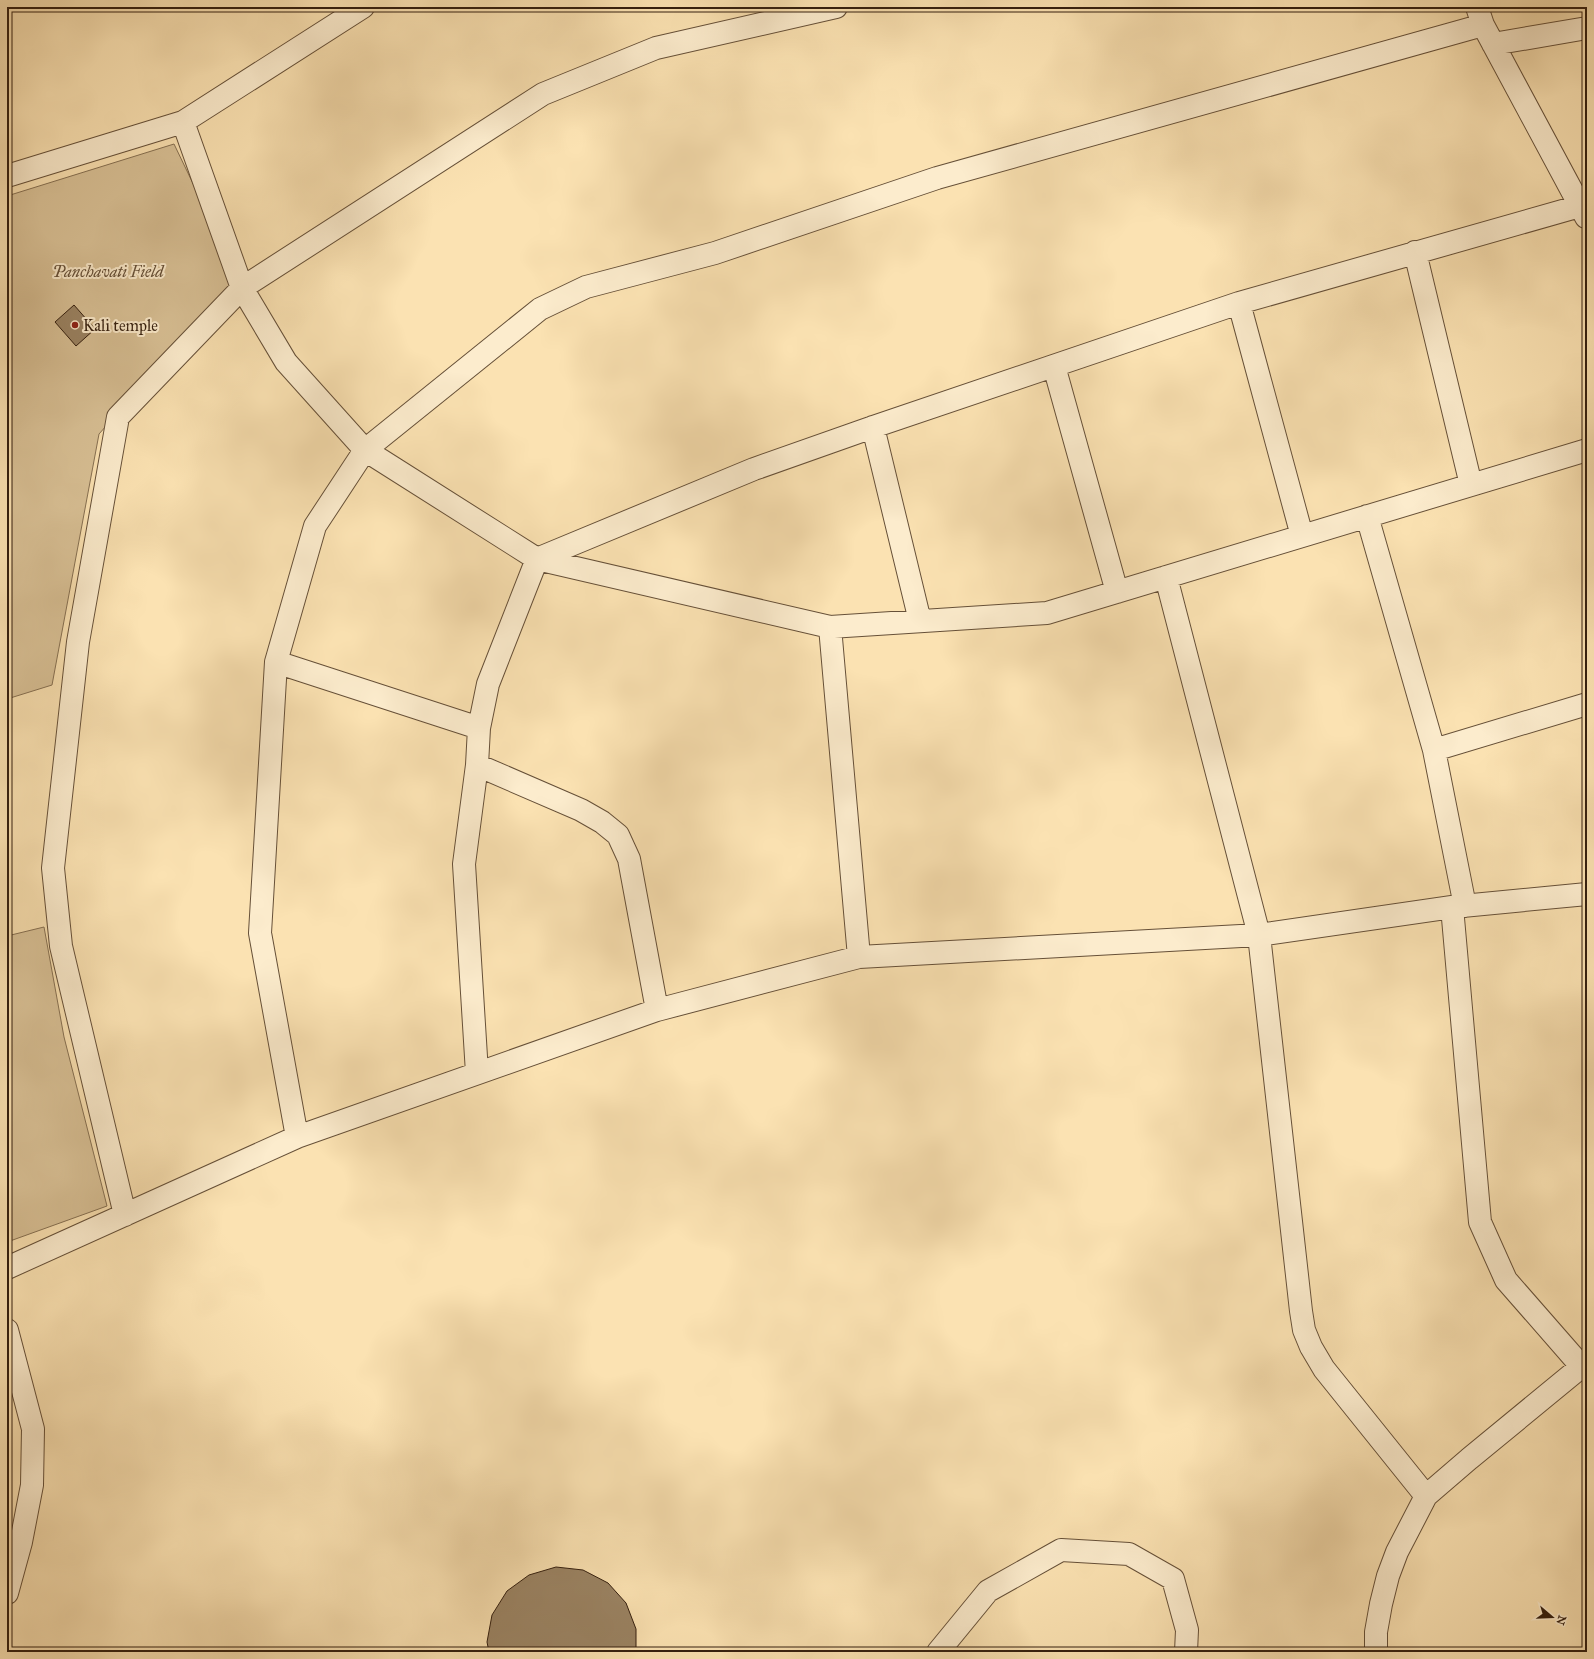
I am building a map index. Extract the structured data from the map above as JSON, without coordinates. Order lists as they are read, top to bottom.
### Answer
{
  "parks": ["Panchavati Field"],
  "places": ["Kali temple"],
  "north": "right"
}
